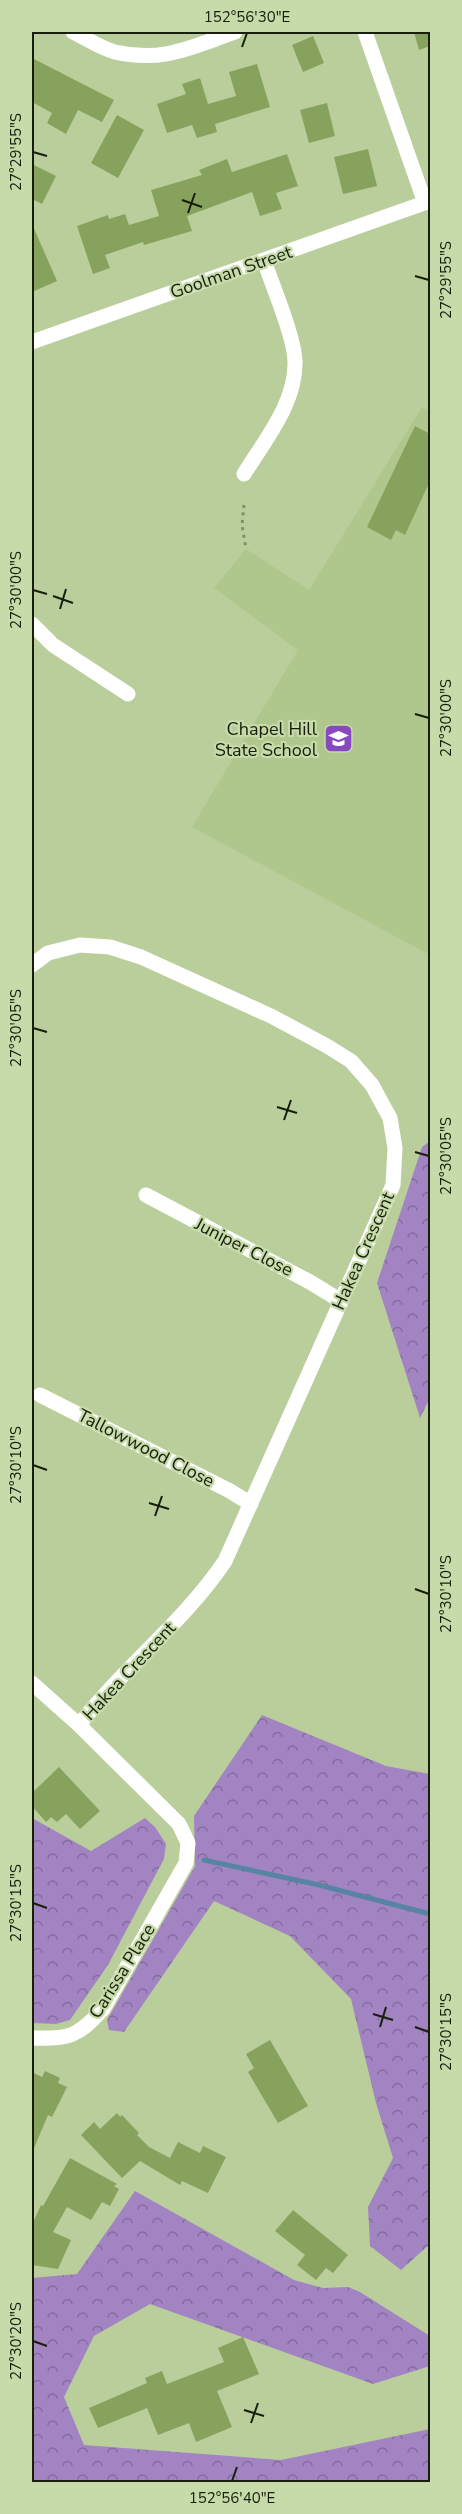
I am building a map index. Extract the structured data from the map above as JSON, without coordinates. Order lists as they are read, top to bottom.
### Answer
{
  "streets": {
    "street": [
      "Goolman Street",
      "Juniper Close",
      "Hakea Crescent",
      "Tallowwood Close",
      "Carissa Place"
    ]
  },
  "crossings": [
    ["Juniper Close", "Hakea Crescent"],
    ["Hakea Crescent", "Tallowwood Close"],
    ["Hakea Crescent", "Carissa Place"]
  ],
  "places": {
    "school or university": ["Chapel Hill State School"]
  },
  "coordinates": [
    "152°56'30\"E",
    "27°29'55\"S",
    "27°30'00\"S",
    "27°30'05\"S",
    "27°30'10\"S",
    "27°30'15\"S",
    "27°30'20\"S",
    "152°56'40\"E"
  ]
}
